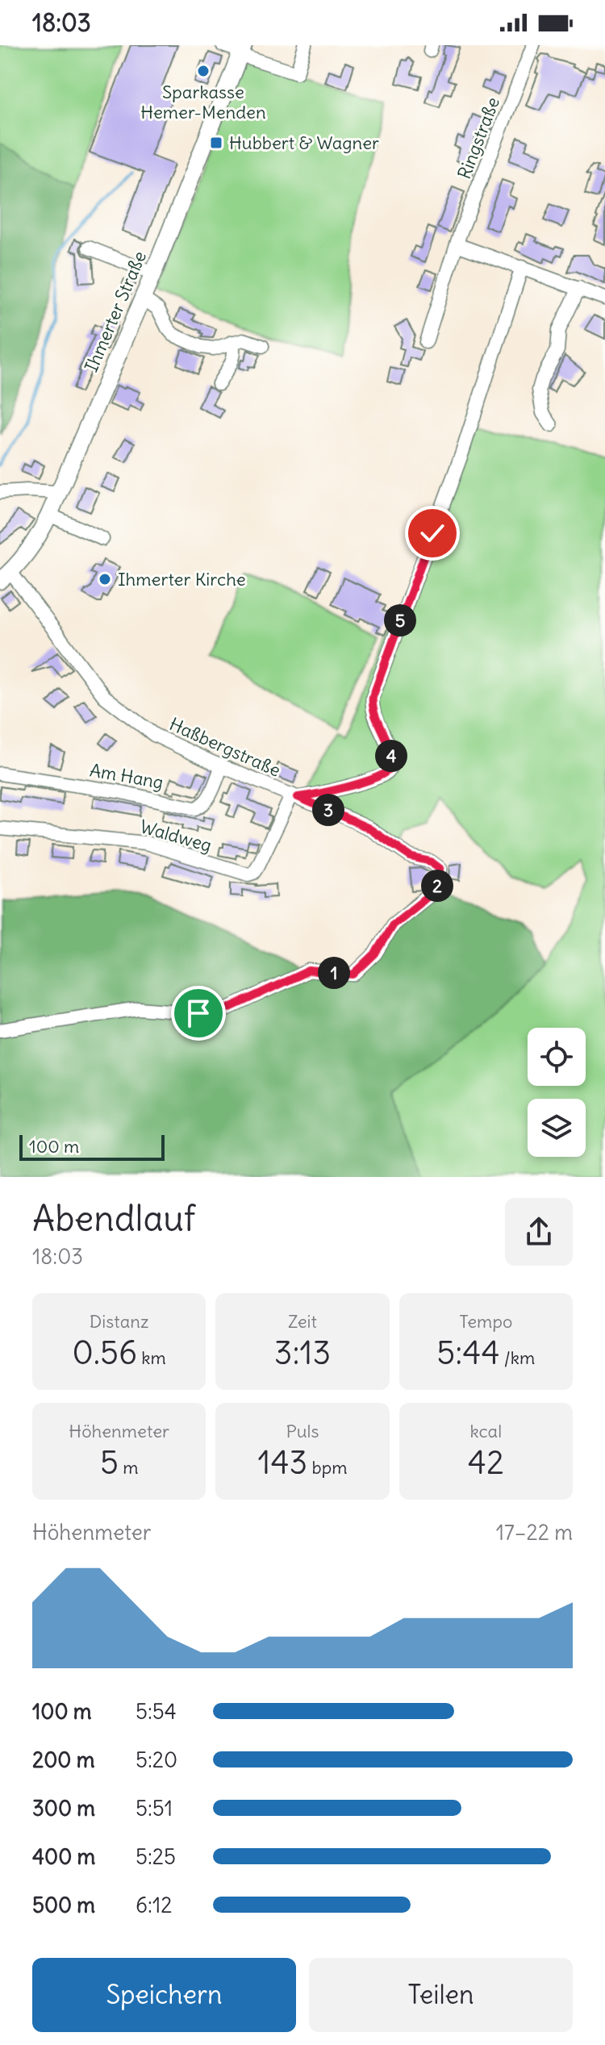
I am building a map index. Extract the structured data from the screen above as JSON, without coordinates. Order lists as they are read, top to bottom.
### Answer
{
  "streets": {
    "main road": ["Ihmerter Straße"],
    "street": [
      "Ringstraße",
      "Haßbergstraße",
      "Am Hang",
      "Waldweg"
    ]
  },
  "crossings": [
    ["Ihmerter Straße", "Haßbergstraße"],
    ["Haßbergstraße", "Am Hang"],
    ["Haßbergstraße", "Waldweg"]
  ],
  "places": {
    "other": ["Sparkasse Hemer-Menden", "Ihmerter Kirche"],
    "transit": ["Hubbert & Wagner"]
  },
  "scale_bar": "100 m",
  "page": {
    "status": "18:03",
    "pins": [
      "5",
      "4",
      "3",
      "2",
      "1"
    ],
    "scale": "100 m",
    "heading": ["Abendlauf", "18:03"],
    "stats": [
      ["Distanz", "0.56 km"],
      ["Zeit", "3:13"],
      ["Tempo", "5:44 /km"],
      ["Höhenmeter", "5 m"],
      ["Puls", "143 bpm"],
      ["kcal", "42"]
    ],
    "chart": ["Höhenmeter", "17–22 m"],
    "list": [
      {
        "name": "100 m",
        "note": "5:54"
      },
      {
        "name": "200 m",
        "note": "5:20"
      },
      {
        "name": "300 m",
        "note": "5:51"
      },
      {
        "name": "400 m",
        "note": "5:25"
      },
      {
        "name": "500 m",
        "note": "6:12"
      }
    ],
    "buttons": ["Speichern", "Teilen"]
  }
}
